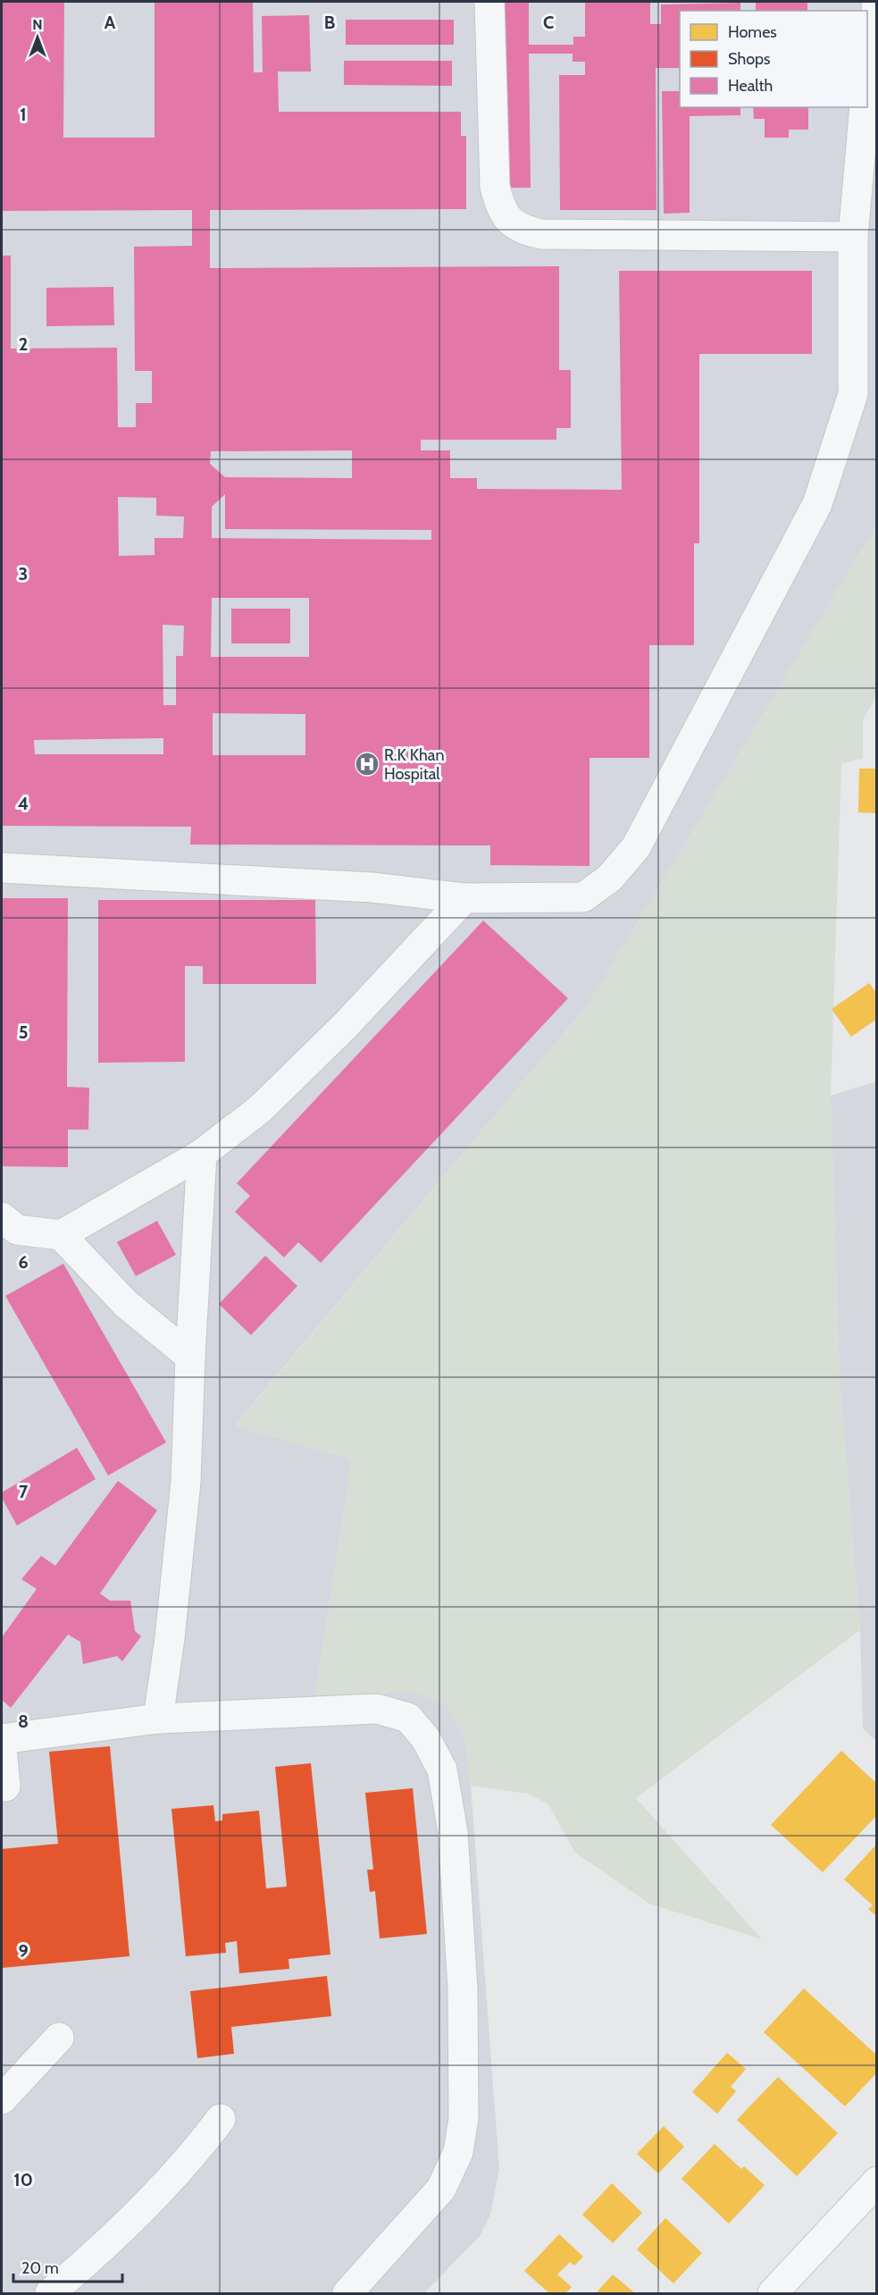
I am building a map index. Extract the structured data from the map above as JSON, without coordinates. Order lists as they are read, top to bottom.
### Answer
{
  "places": {
    "hospital": ["R.K Khan Hospital"]
  },
  "legend": ["Homes", "Shops", "Health"],
  "scale_bar": "20 m",
  "north": "top",
  "grid": {
    "columns": ["A", "B", "C"],
    "rows": [
      "1",
      "2",
      "3",
      "4",
      "5",
      "6",
      "7",
      "8",
      "9",
      "10"
    ]
  }
}
